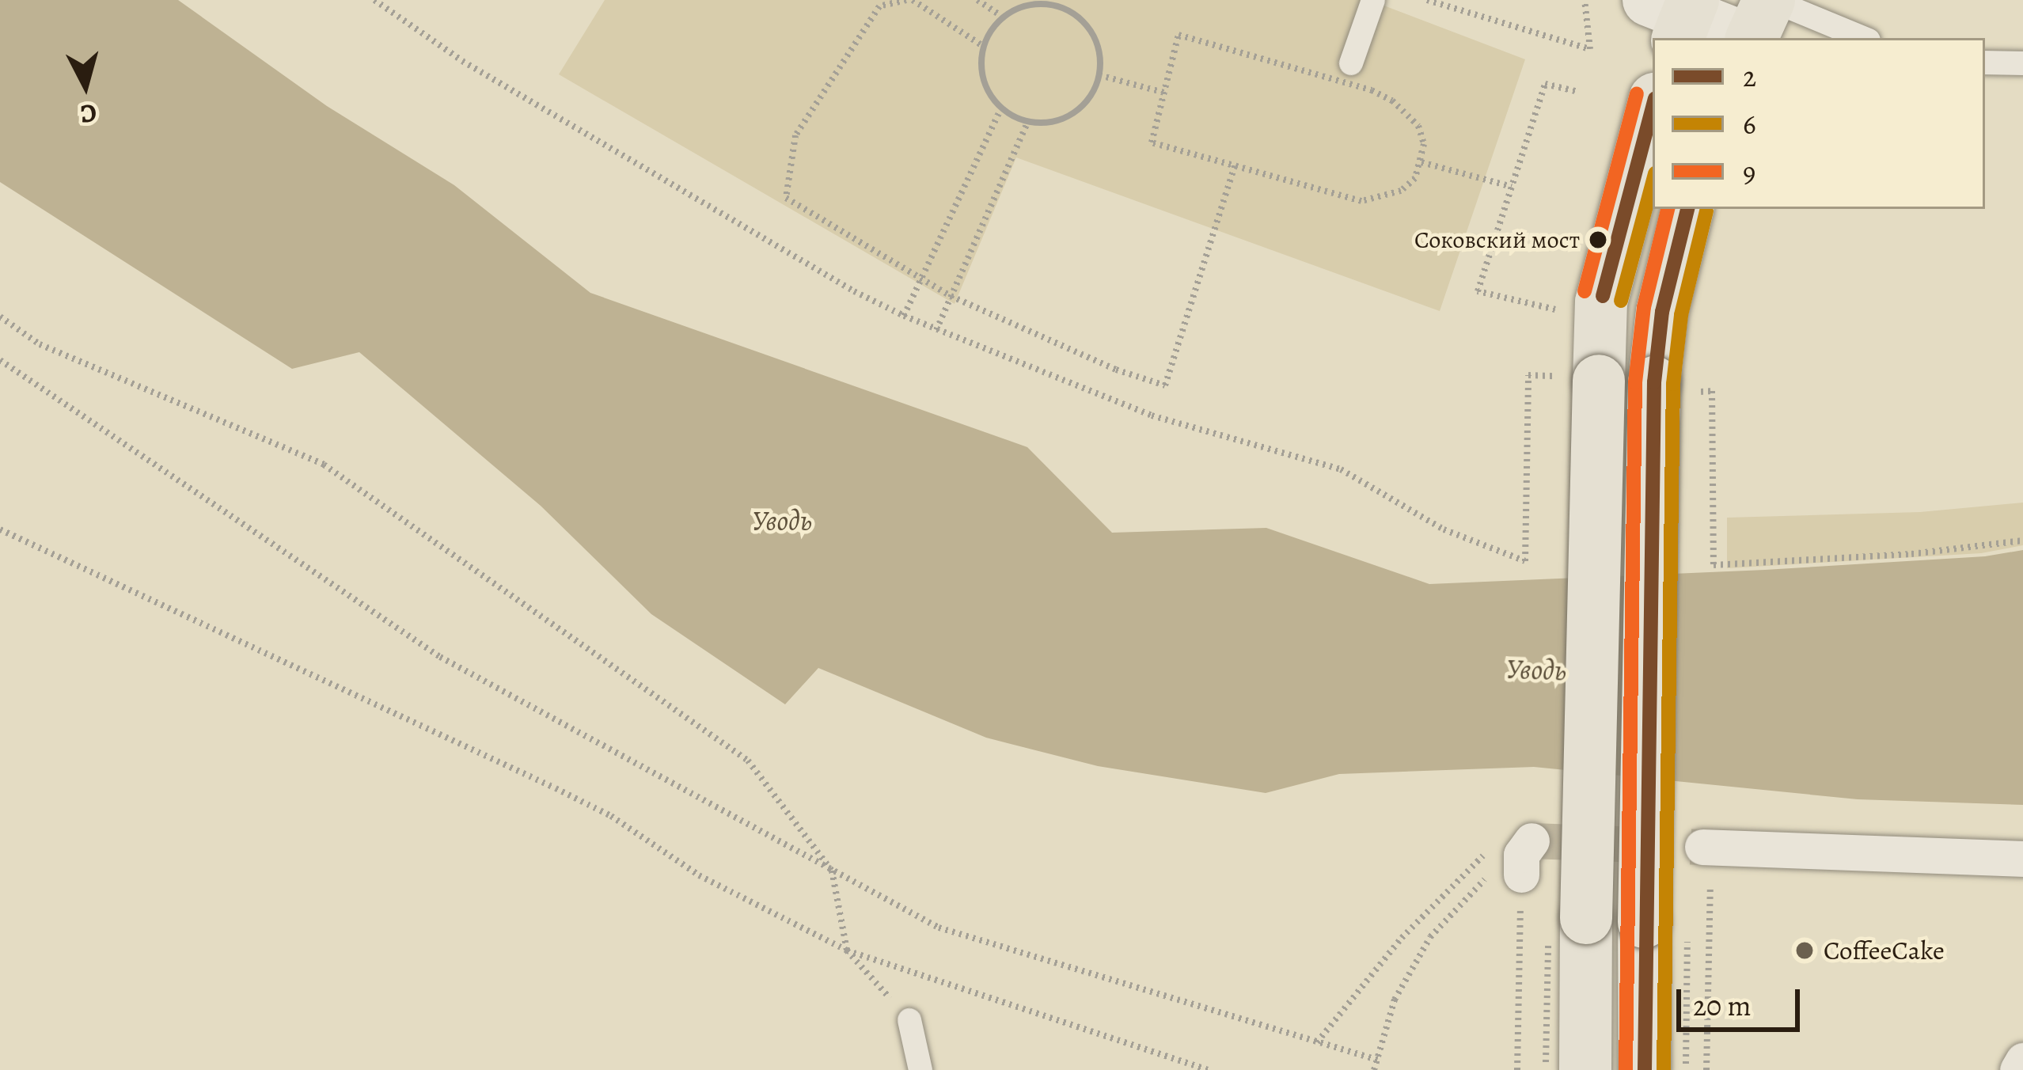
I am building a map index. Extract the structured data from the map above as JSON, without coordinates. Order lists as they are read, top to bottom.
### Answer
{
  "water": ["Уводь"],
  "places": ["Соковский мост", "CoffeeCake"],
  "lines": ["transit line 9", "transit line 2", "transit line 6"],
  "legend": ["2", "6", "9"],
  "scale_bar": "20 m",
  "north": "bottom"
}
